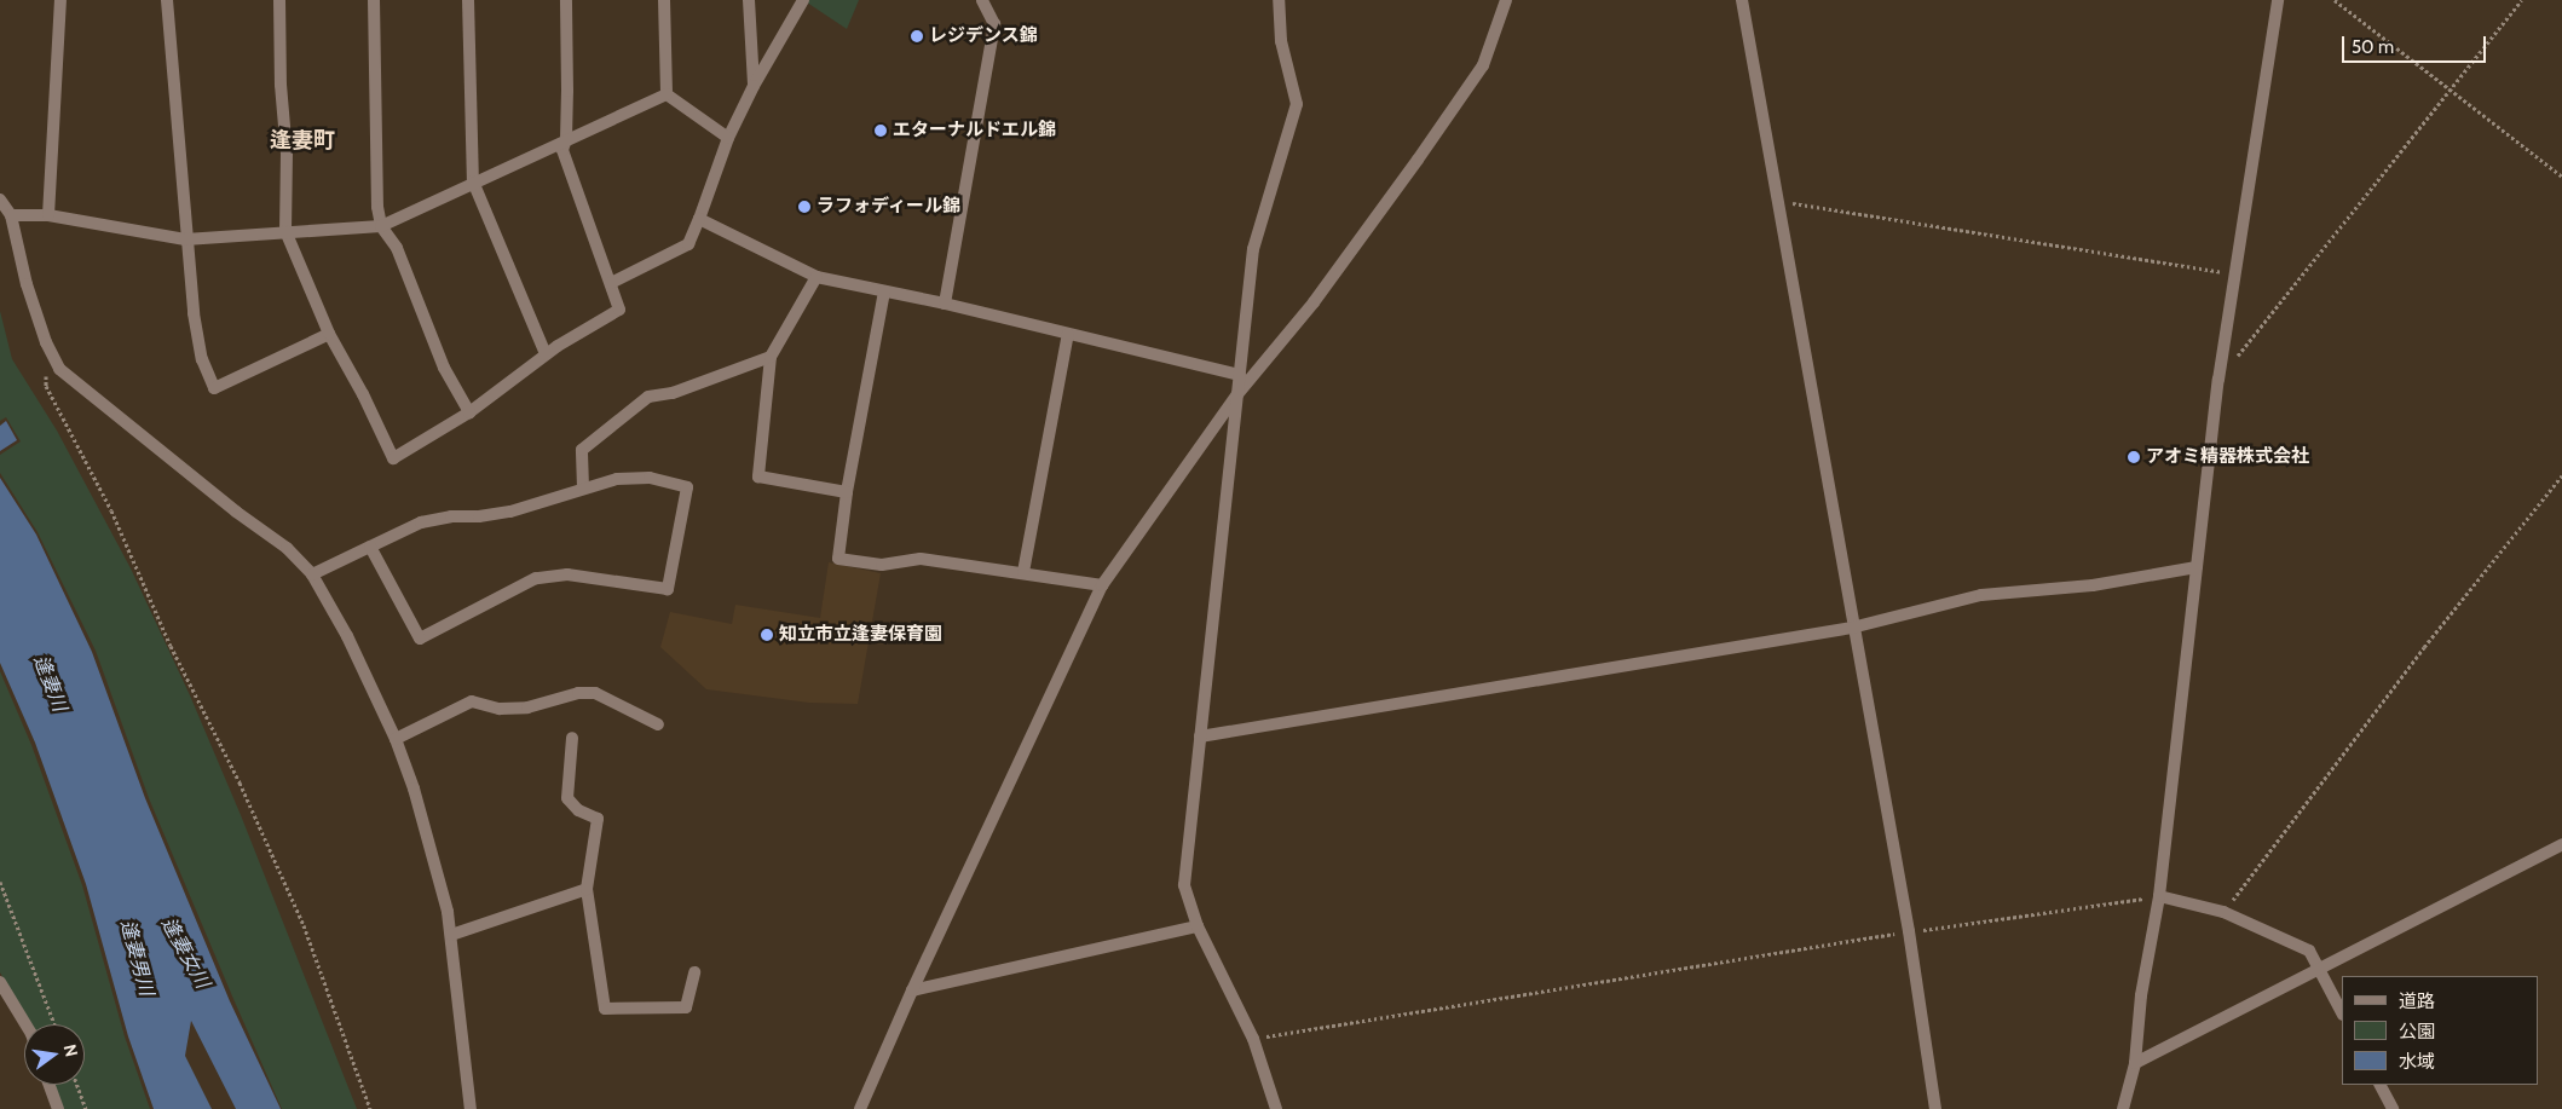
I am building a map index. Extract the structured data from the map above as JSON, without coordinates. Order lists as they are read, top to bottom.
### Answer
{
  "districts": ["逢妻町"],
  "water": ["逢妻川", "逢妻女川", "逢妻男川"],
  "places": [
    "レジデンス錦",
    "エターナルドエル錦",
    "ラフォディール錦",
    "アオミ精器株式会社",
    "知立市立逢妻保育園"
  ],
  "legend": ["道路", "公園", "水域"],
  "scale_bar": "50 m",
  "north": "right"
}
